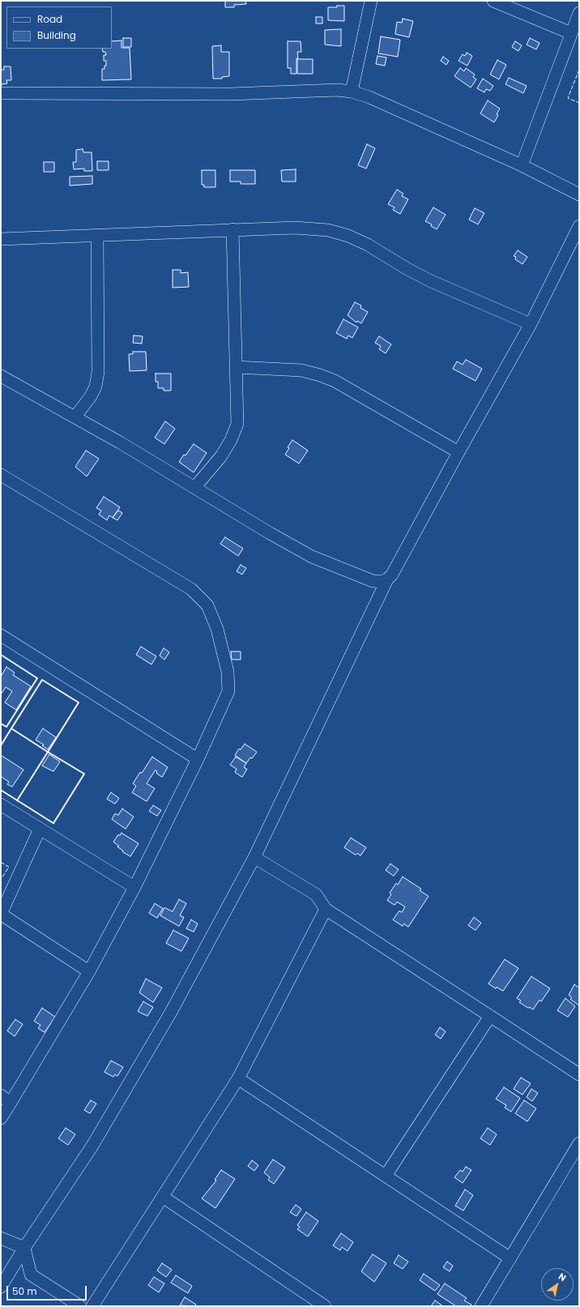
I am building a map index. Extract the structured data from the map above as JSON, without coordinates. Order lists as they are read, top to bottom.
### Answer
{
  "legend": ["Road", "Building"],
  "scale_bar": "50 m",
  "north": "top right"
}
